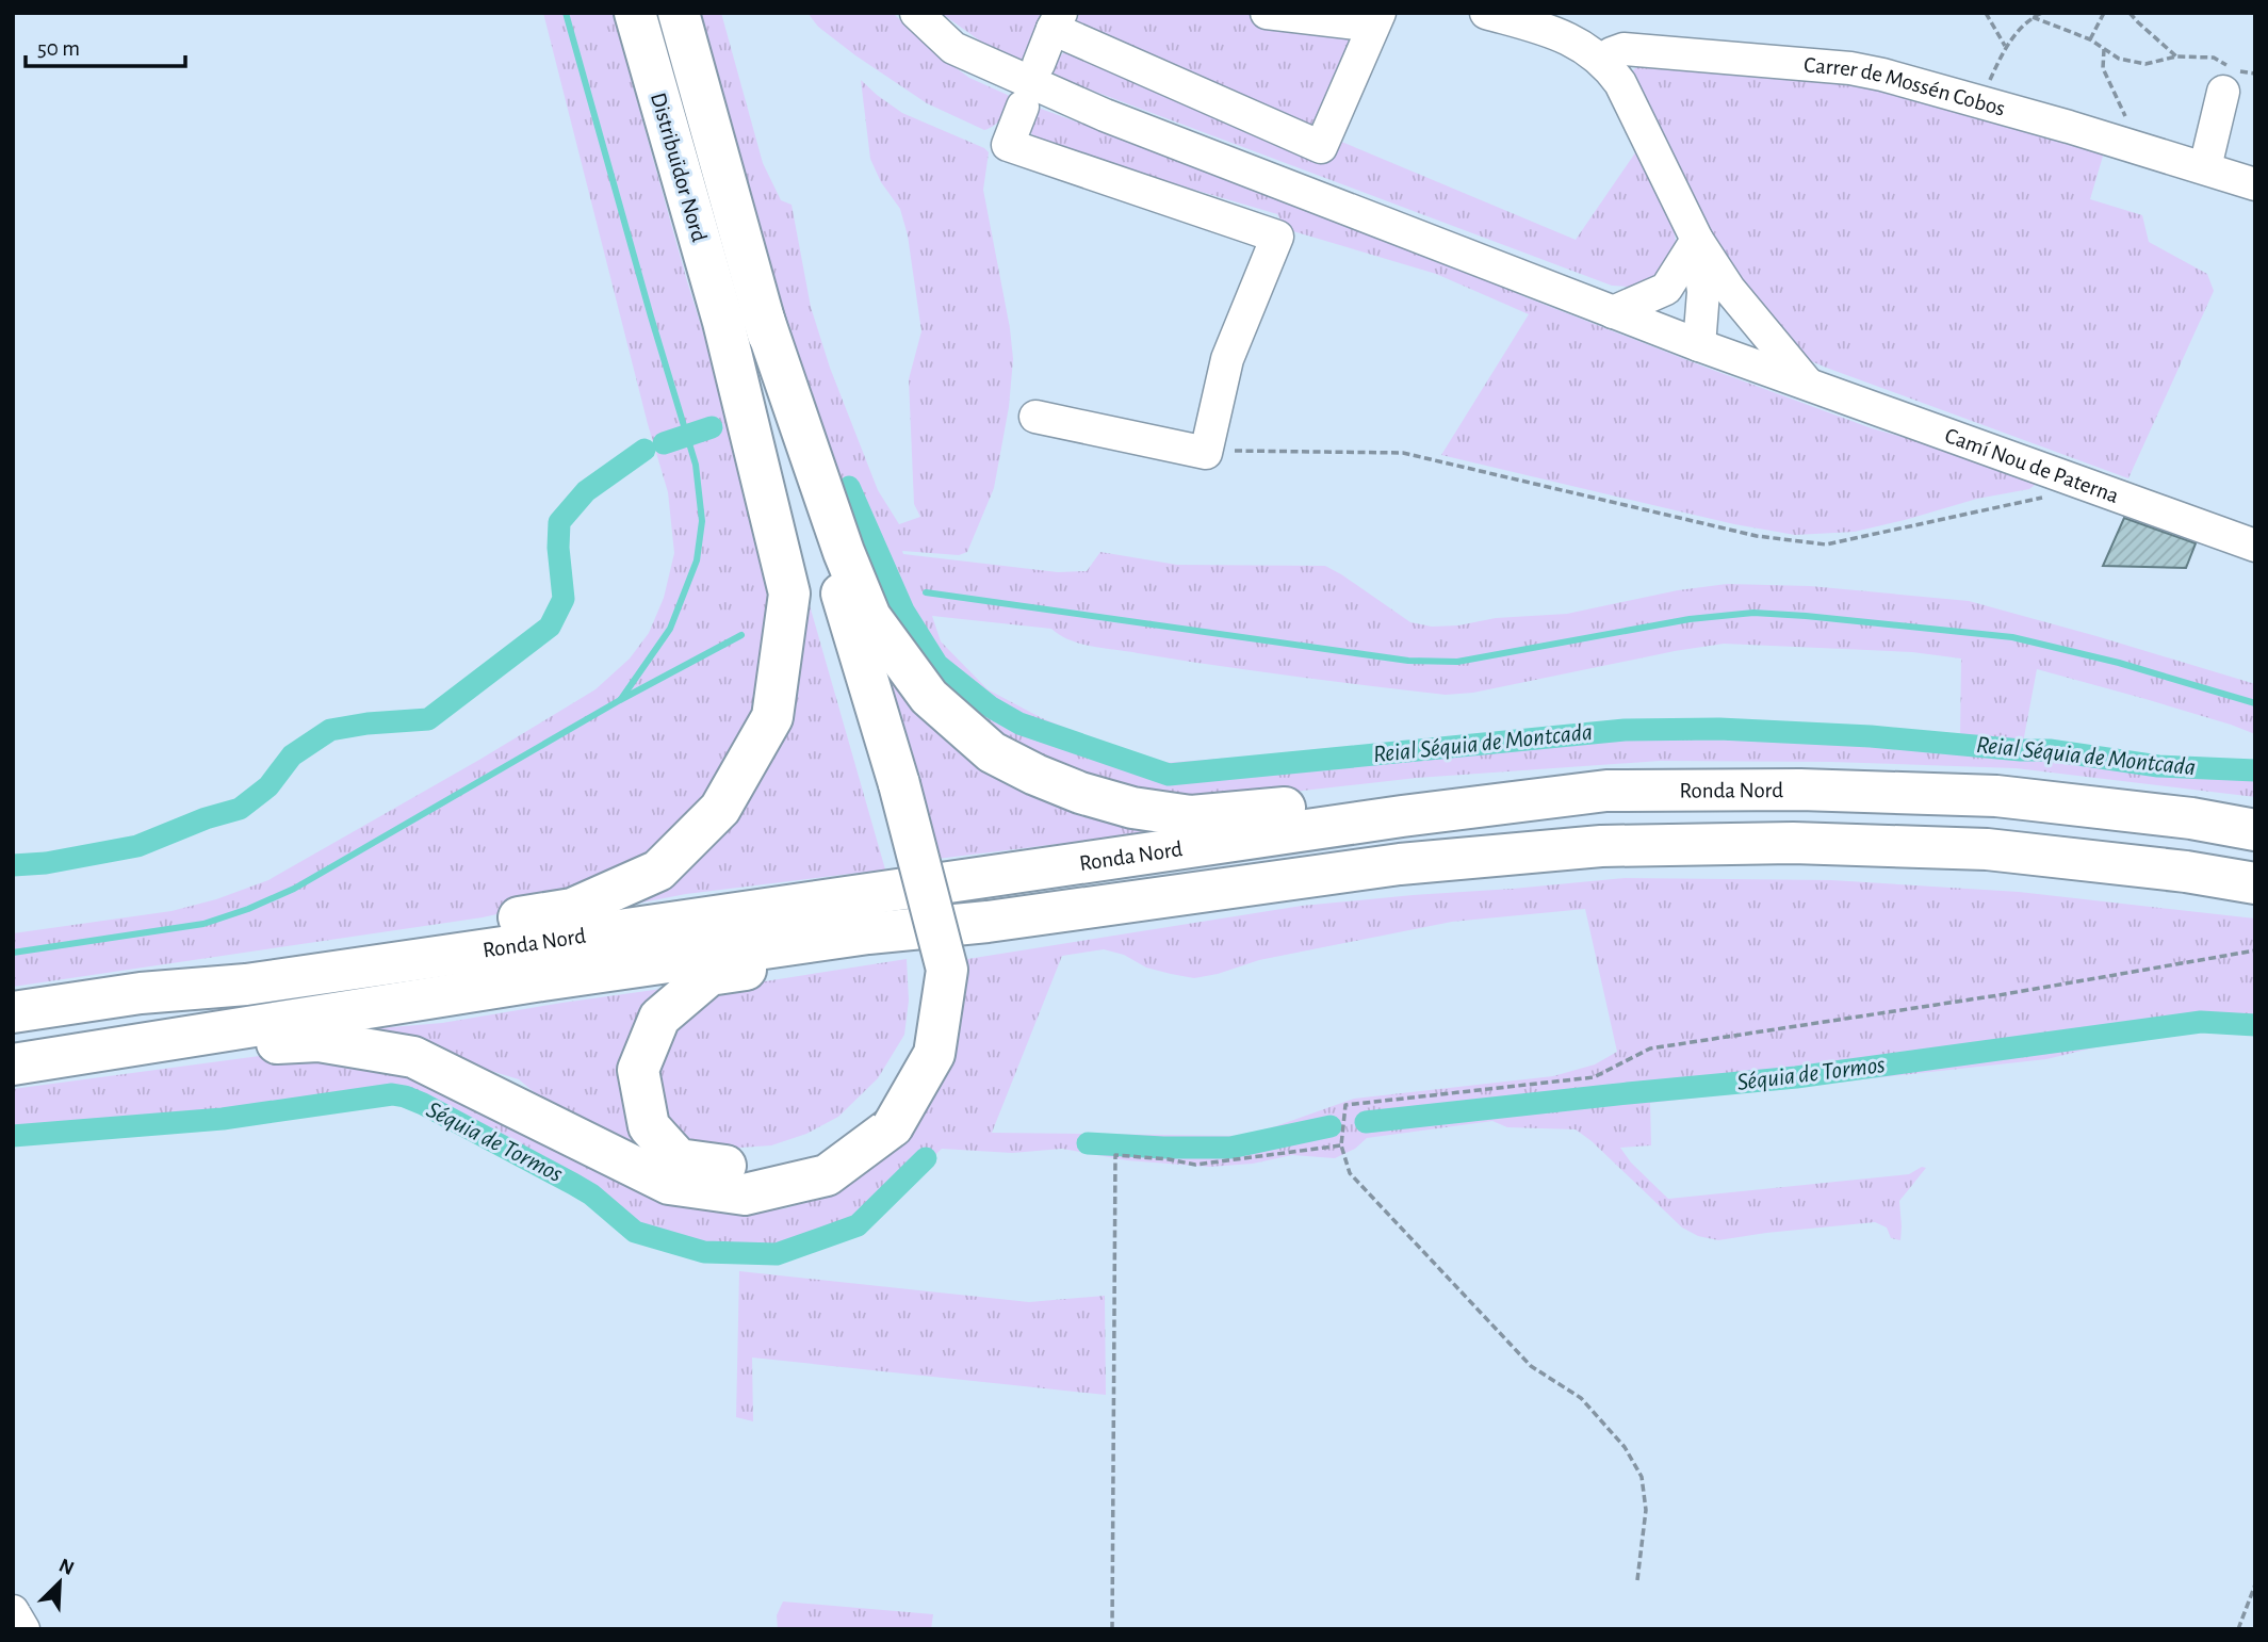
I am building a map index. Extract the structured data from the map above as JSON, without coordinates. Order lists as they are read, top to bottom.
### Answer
{
  "streets": {
    "highway": ["Distribuïdor Nord", "Ronda Nord"],
    "street": ["Carrer de Mossén Cobos", "Camí Nou de Paterna"]
  },
  "water": ["Reial Séquia de Montcada", "Séquia de Tormos"],
  "scale_bar": "50 m",
  "north": "top right"
}
